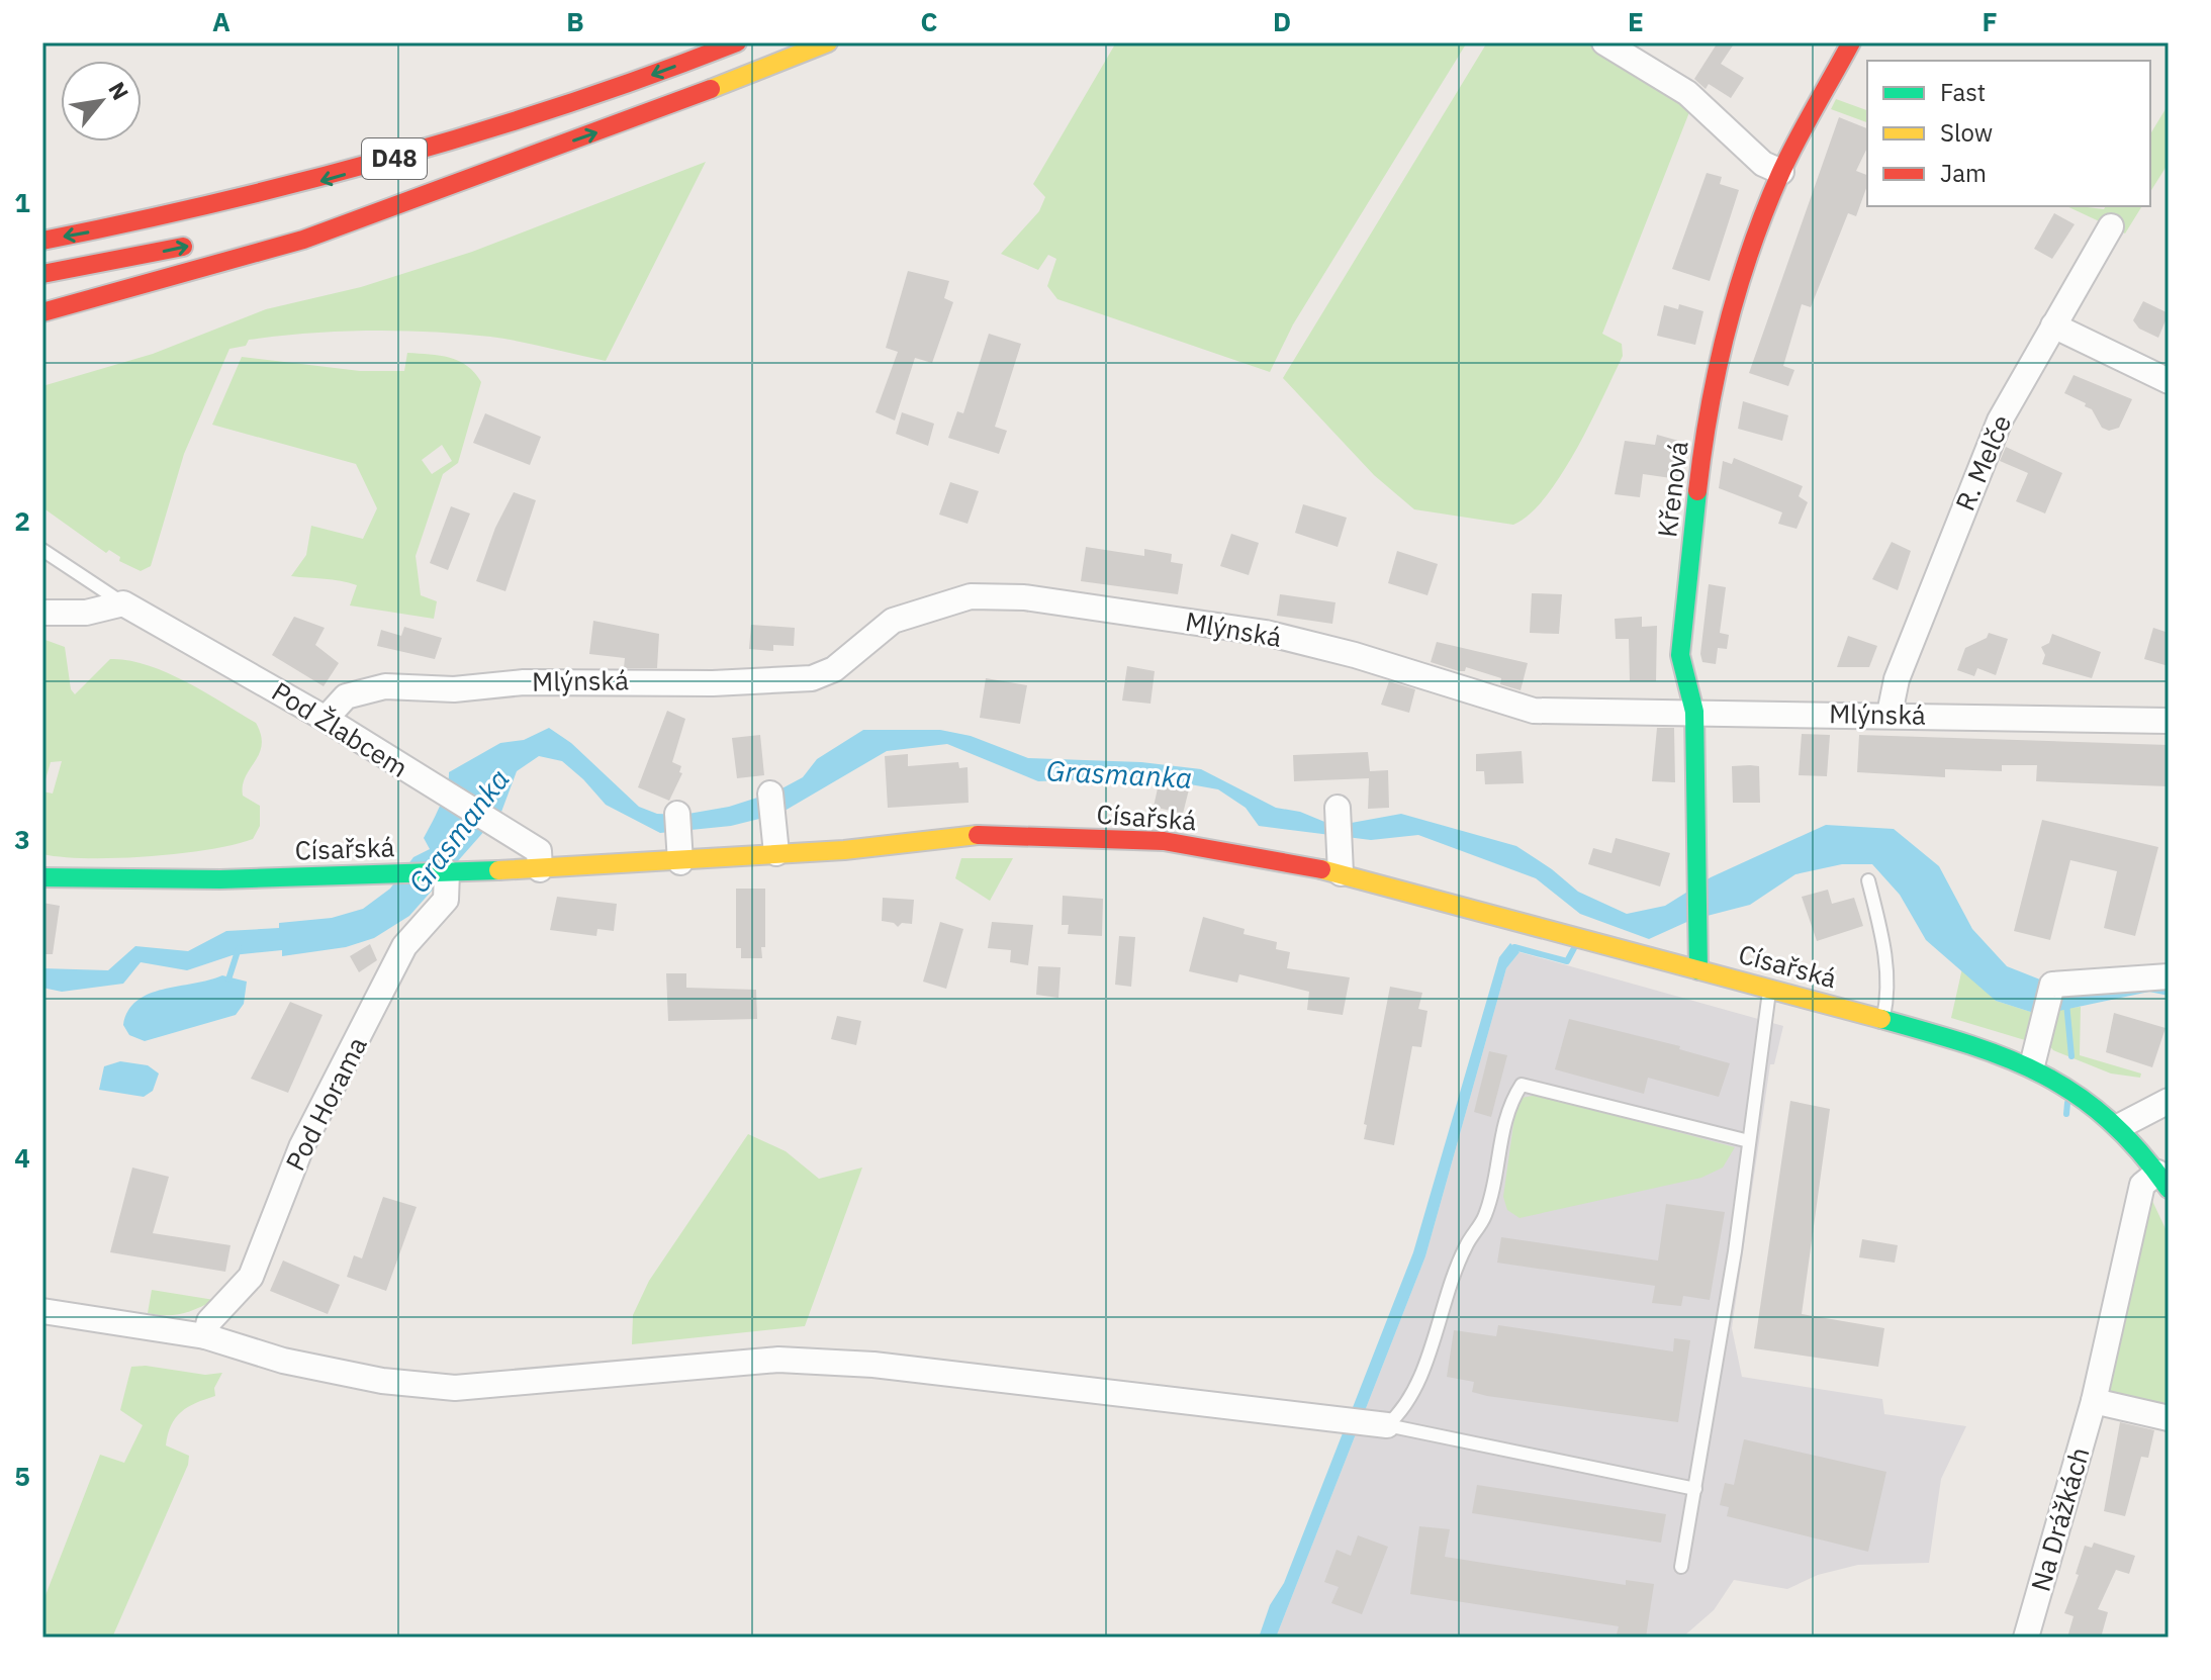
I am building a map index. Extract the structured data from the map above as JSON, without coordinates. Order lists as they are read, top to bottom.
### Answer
{
  "streets": {
    "main road": ["D48", "Křenová", "Císařská"],
    "street": [
      "R. Melče",
      "Mlýnská",
      "Pod Žlabcem",
      "Pod Horama",
      "Na Drážkách"
    ]
  },
  "crossings": [
    ["R. Melče", "Mlýnská"],
    ["Křenová", "Mlýnská"],
    ["Křenová", "Císařská"],
    ["Mlýnská", "Pod Žlabcem"],
    ["Pod Žlabcem", "Císařská"],
    ["Císařská", "Pod Horama"],
    ["Císařská", "Na Drážkách"]
  ],
  "water": ["Grasmanka"],
  "legend": ["Fast", "Slow", "Jam"],
  "north": "top right",
  "grid": {
    "columns": [
      "A",
      "B",
      "C",
      "D",
      "E",
      "F"
    ],
    "rows": [
      "1",
      "2",
      "3",
      "4",
      "5"
    ]
  }
}
